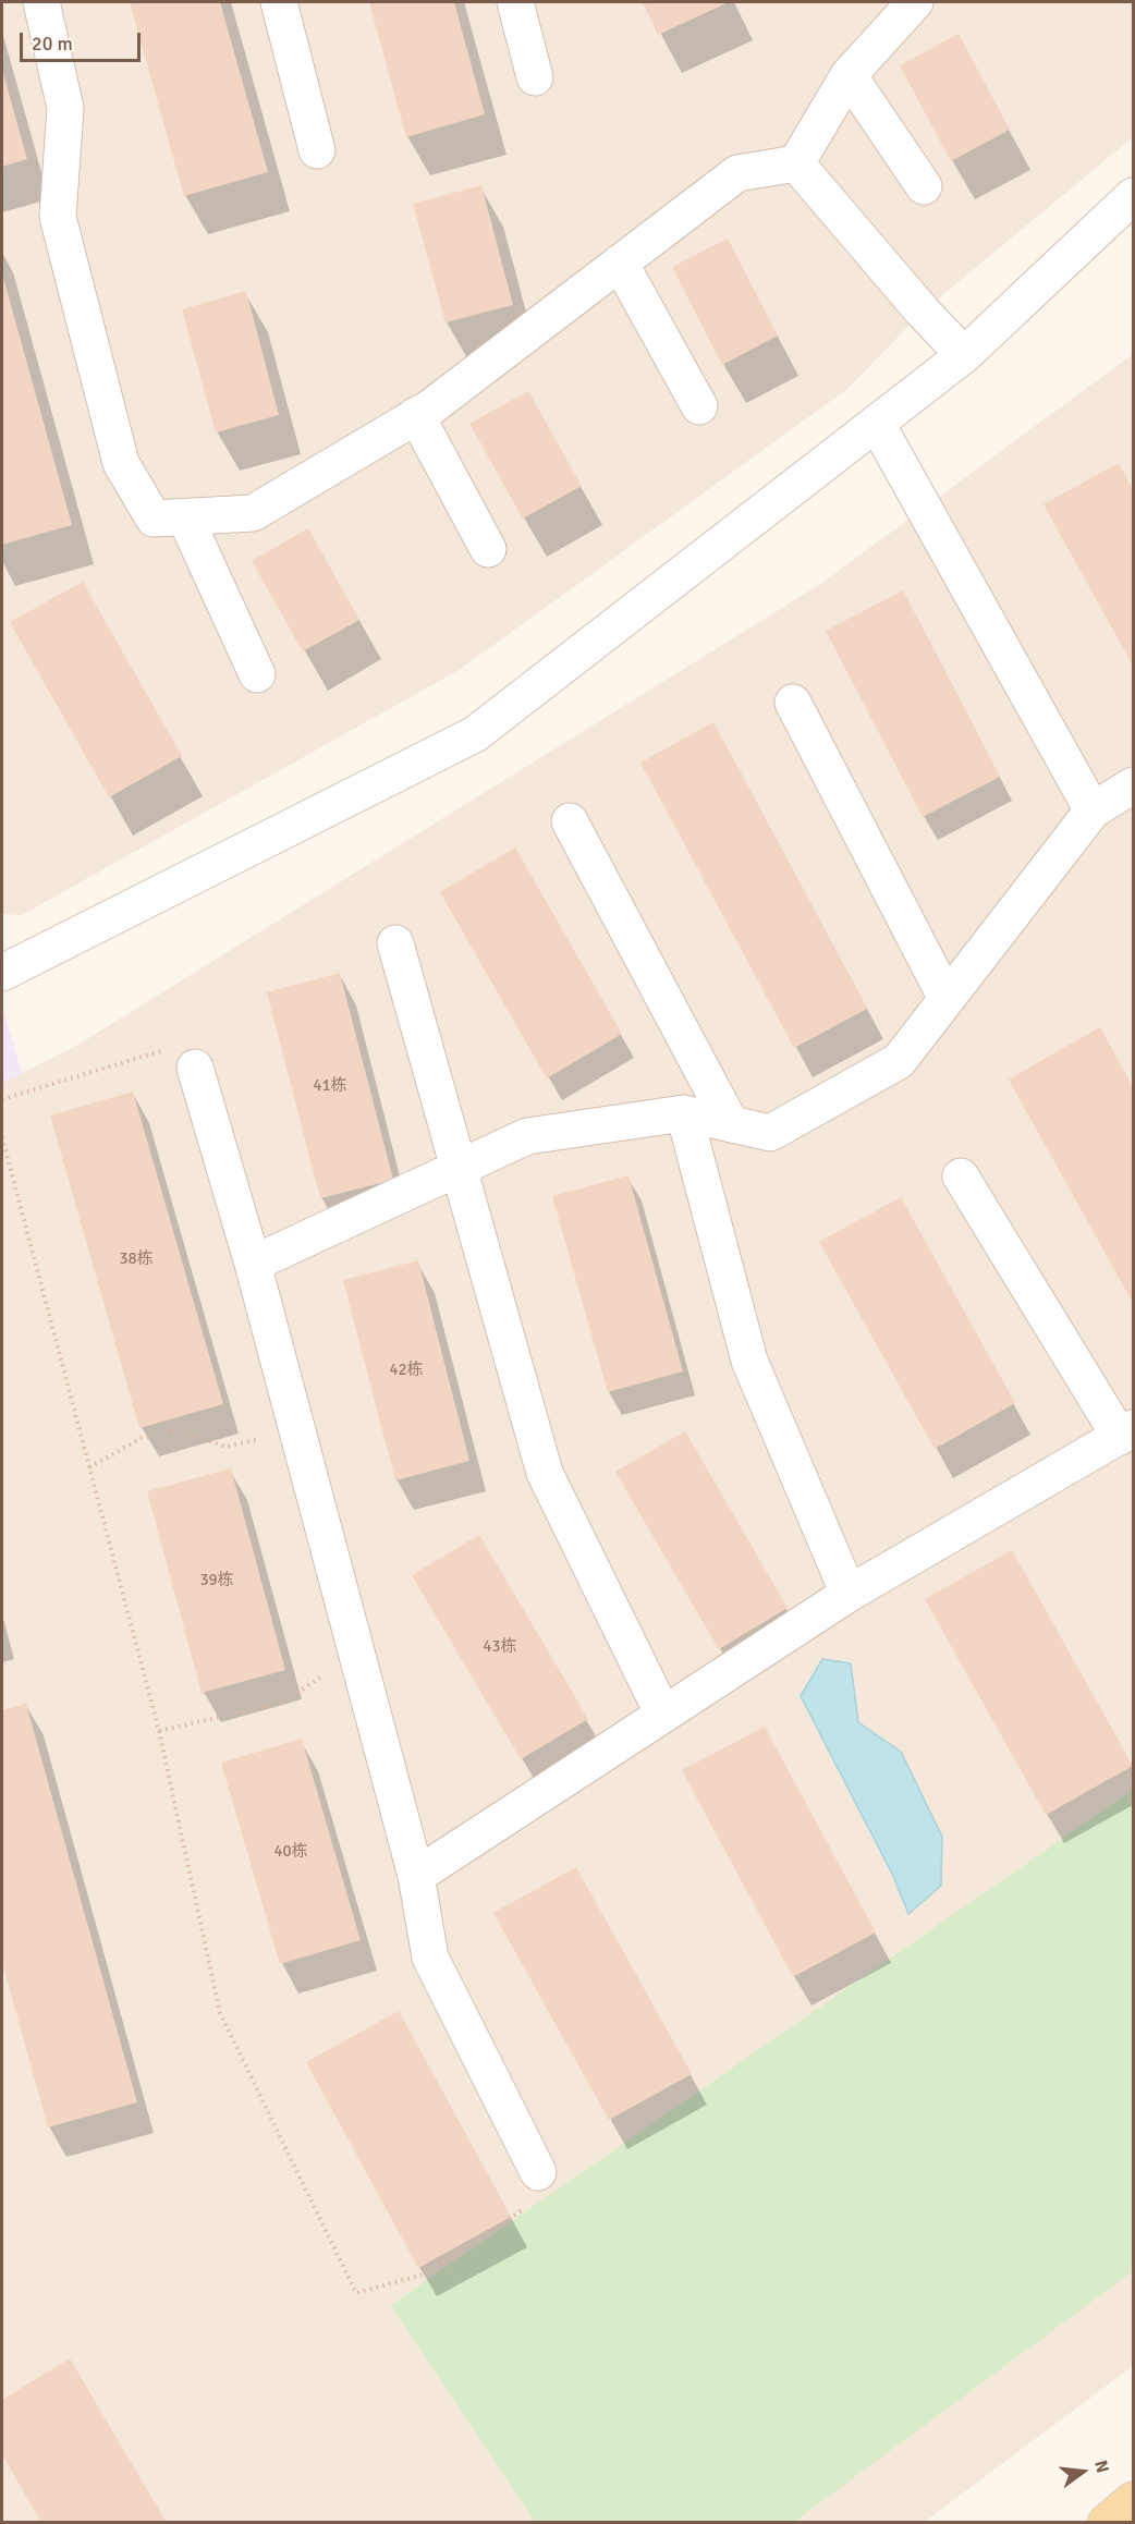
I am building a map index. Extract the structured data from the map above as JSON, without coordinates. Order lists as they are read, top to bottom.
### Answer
{
  "house_numbers": [
    "41栋",
    "38栋",
    "42栋",
    "39栋",
    "43栋",
    "40栋"
  ],
  "scale_bar": "20 m",
  "north": "right"
}
